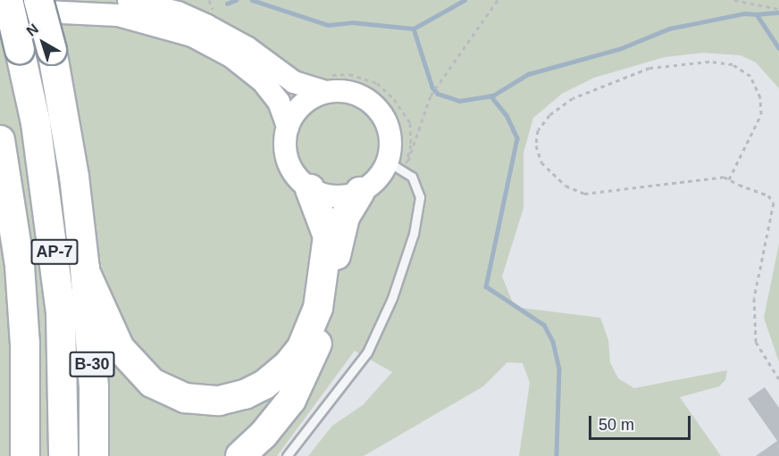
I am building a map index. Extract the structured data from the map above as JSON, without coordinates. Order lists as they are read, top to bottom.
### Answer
{
  "streets": {
    "highway": ["AP-7", "B-30"]
  },
  "scale_bar": "50 m",
  "north": "top left"
}
